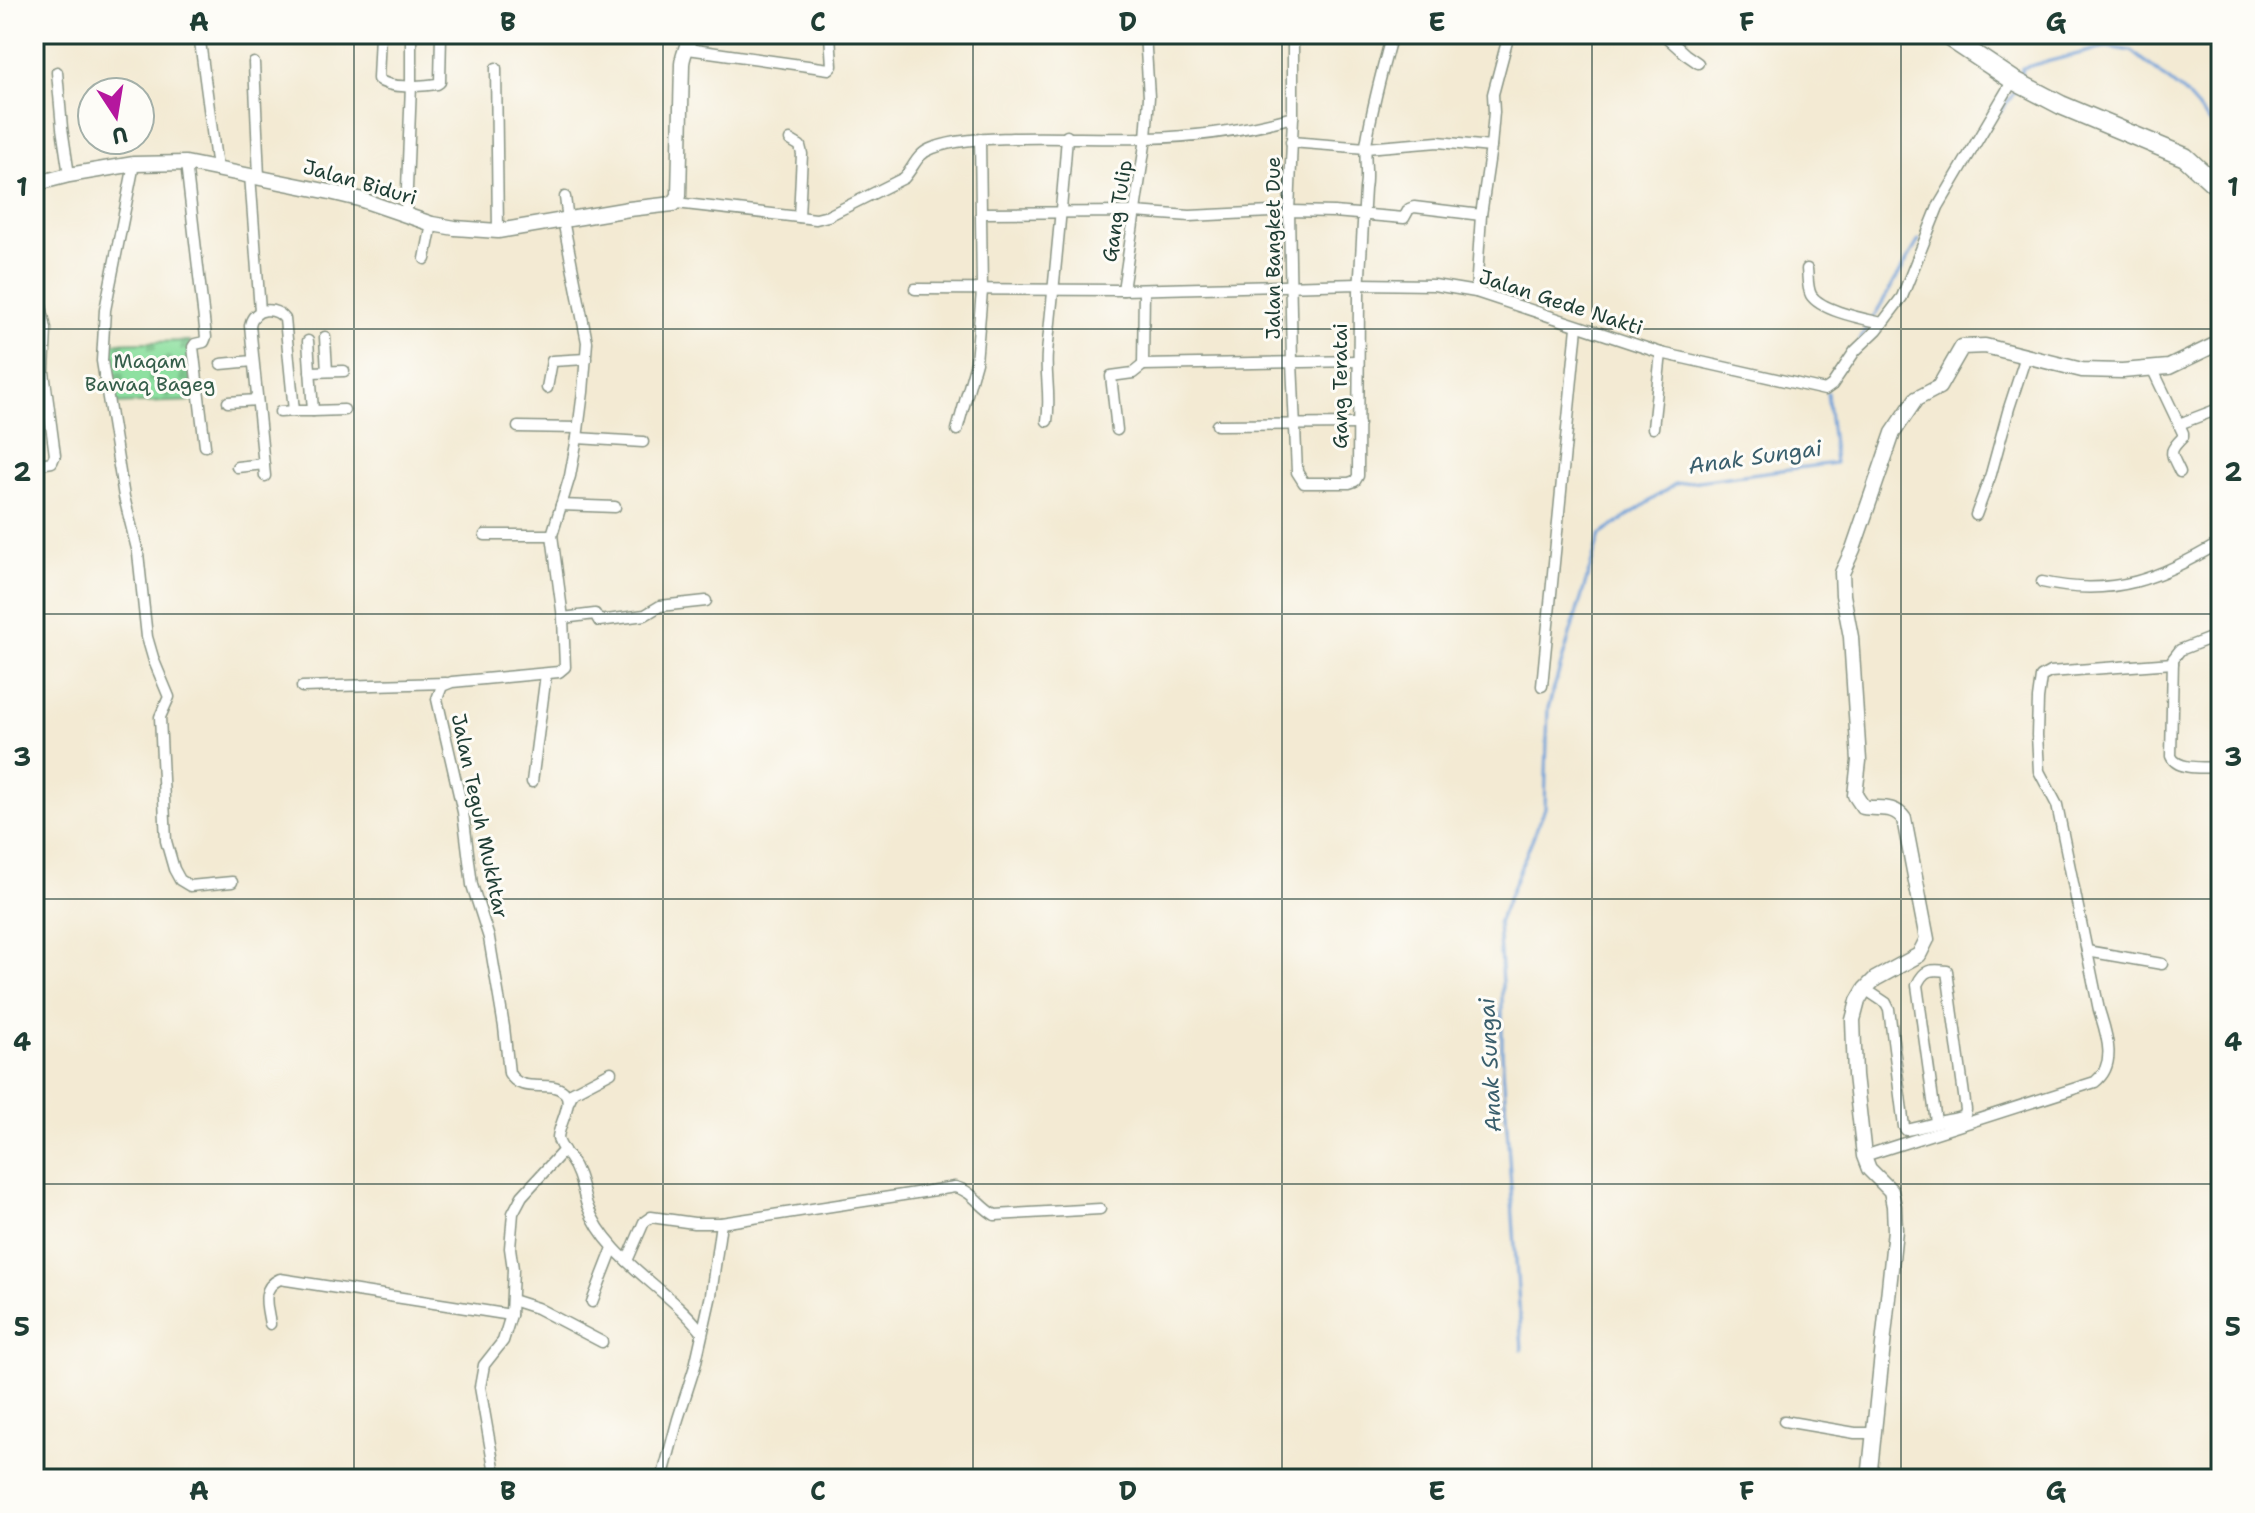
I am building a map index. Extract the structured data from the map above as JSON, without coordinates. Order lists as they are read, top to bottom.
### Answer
{
  "streets": {
    "street": [
      "Jalan Biduri",
      "Gang Tulip",
      "Jalan Bangket Due",
      "Jalan Gede Nakti",
      "Gang Teratai",
      "Jalan Teguh Mukhtar"
    ]
  },
  "crossings": [
    ["Gang Tulip", "Jalan Gede Nakti"],
    ["Jalan Bangket Due", "Jalan Gede Nakti"],
    ["Jalan Bangket Due", "Gang Teratai"],
    ["Jalan Gede Nakti", "Gang Teratai"]
  ],
  "water": ["Anak Sungai"],
  "parks": ["Maqam Bawaq Bageg"],
  "north": "bottom",
  "grid": {
    "columns": [
      "A",
      "B",
      "C",
      "D",
      "E",
      "F",
      "G"
    ],
    "rows": [
      "1",
      "2",
      "3",
      "4",
      "5"
    ]
  }
}
